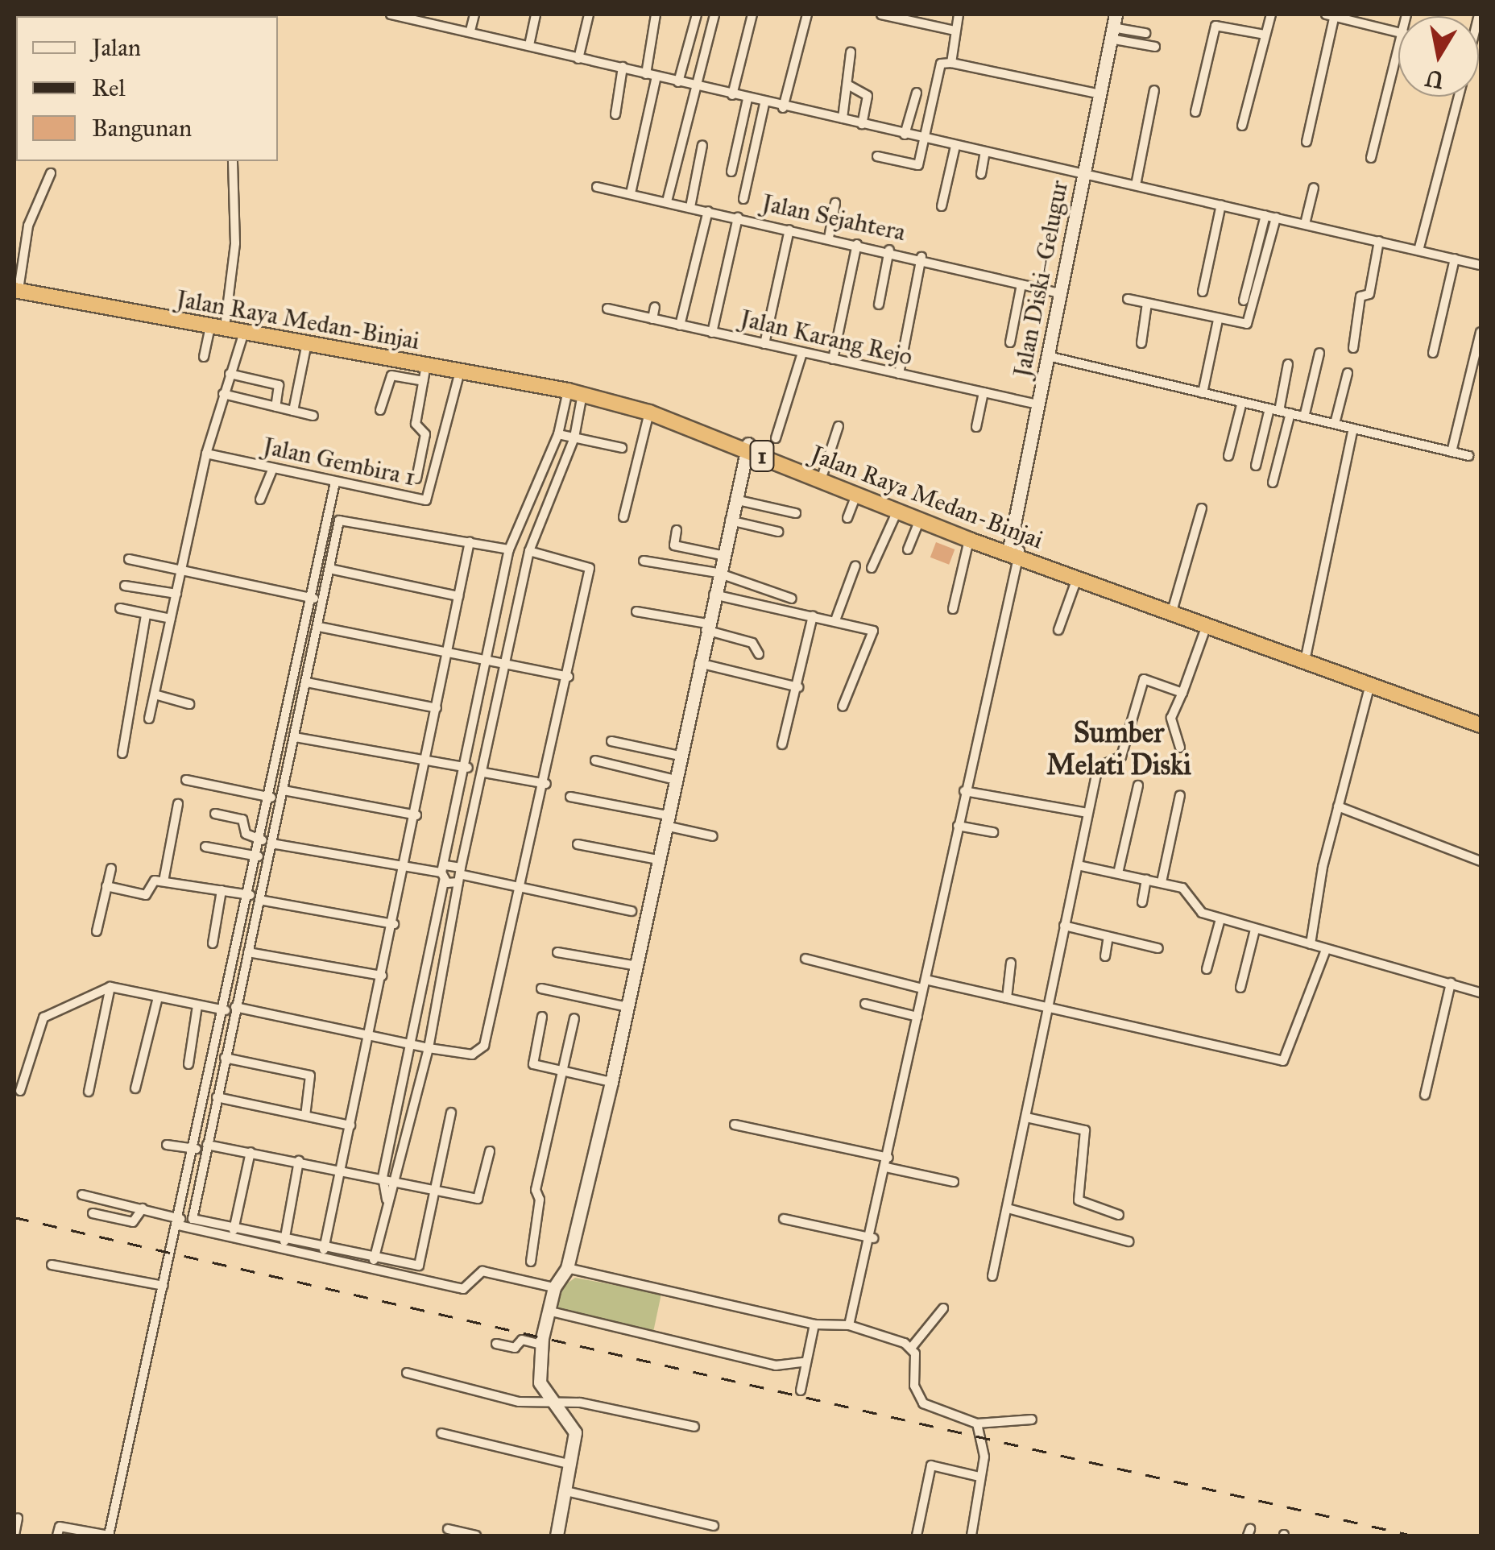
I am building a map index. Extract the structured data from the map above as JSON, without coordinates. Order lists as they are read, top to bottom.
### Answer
{
  "streets": {
    "highway": ["Jalan Raya Medan-Binjai", "1"],
    "main road": ["Jalan Diski–Gelugur"],
    "street": ["Jalan Sejahtera", "Jalan Karang Rejo", "Jalan Gembira 1"]
  },
  "crossings": [
    ["Jalan Sejahtera", "Jalan Diski–Gelugur"],
    ["Jalan Diski–Gelugur", "Jalan Raya Medan-Binjai"],
    ["Jalan Diski–Gelugur", "Jalan Karang Rejo"],
    ["Jalan Raya Medan-Binjai", "Jalan Gembira 1"]
  ],
  "districts": ["Sumber Melati Diski"],
  "legend": ["Jalan", "Rel", "Bangunan"],
  "north": "bottom"
}
